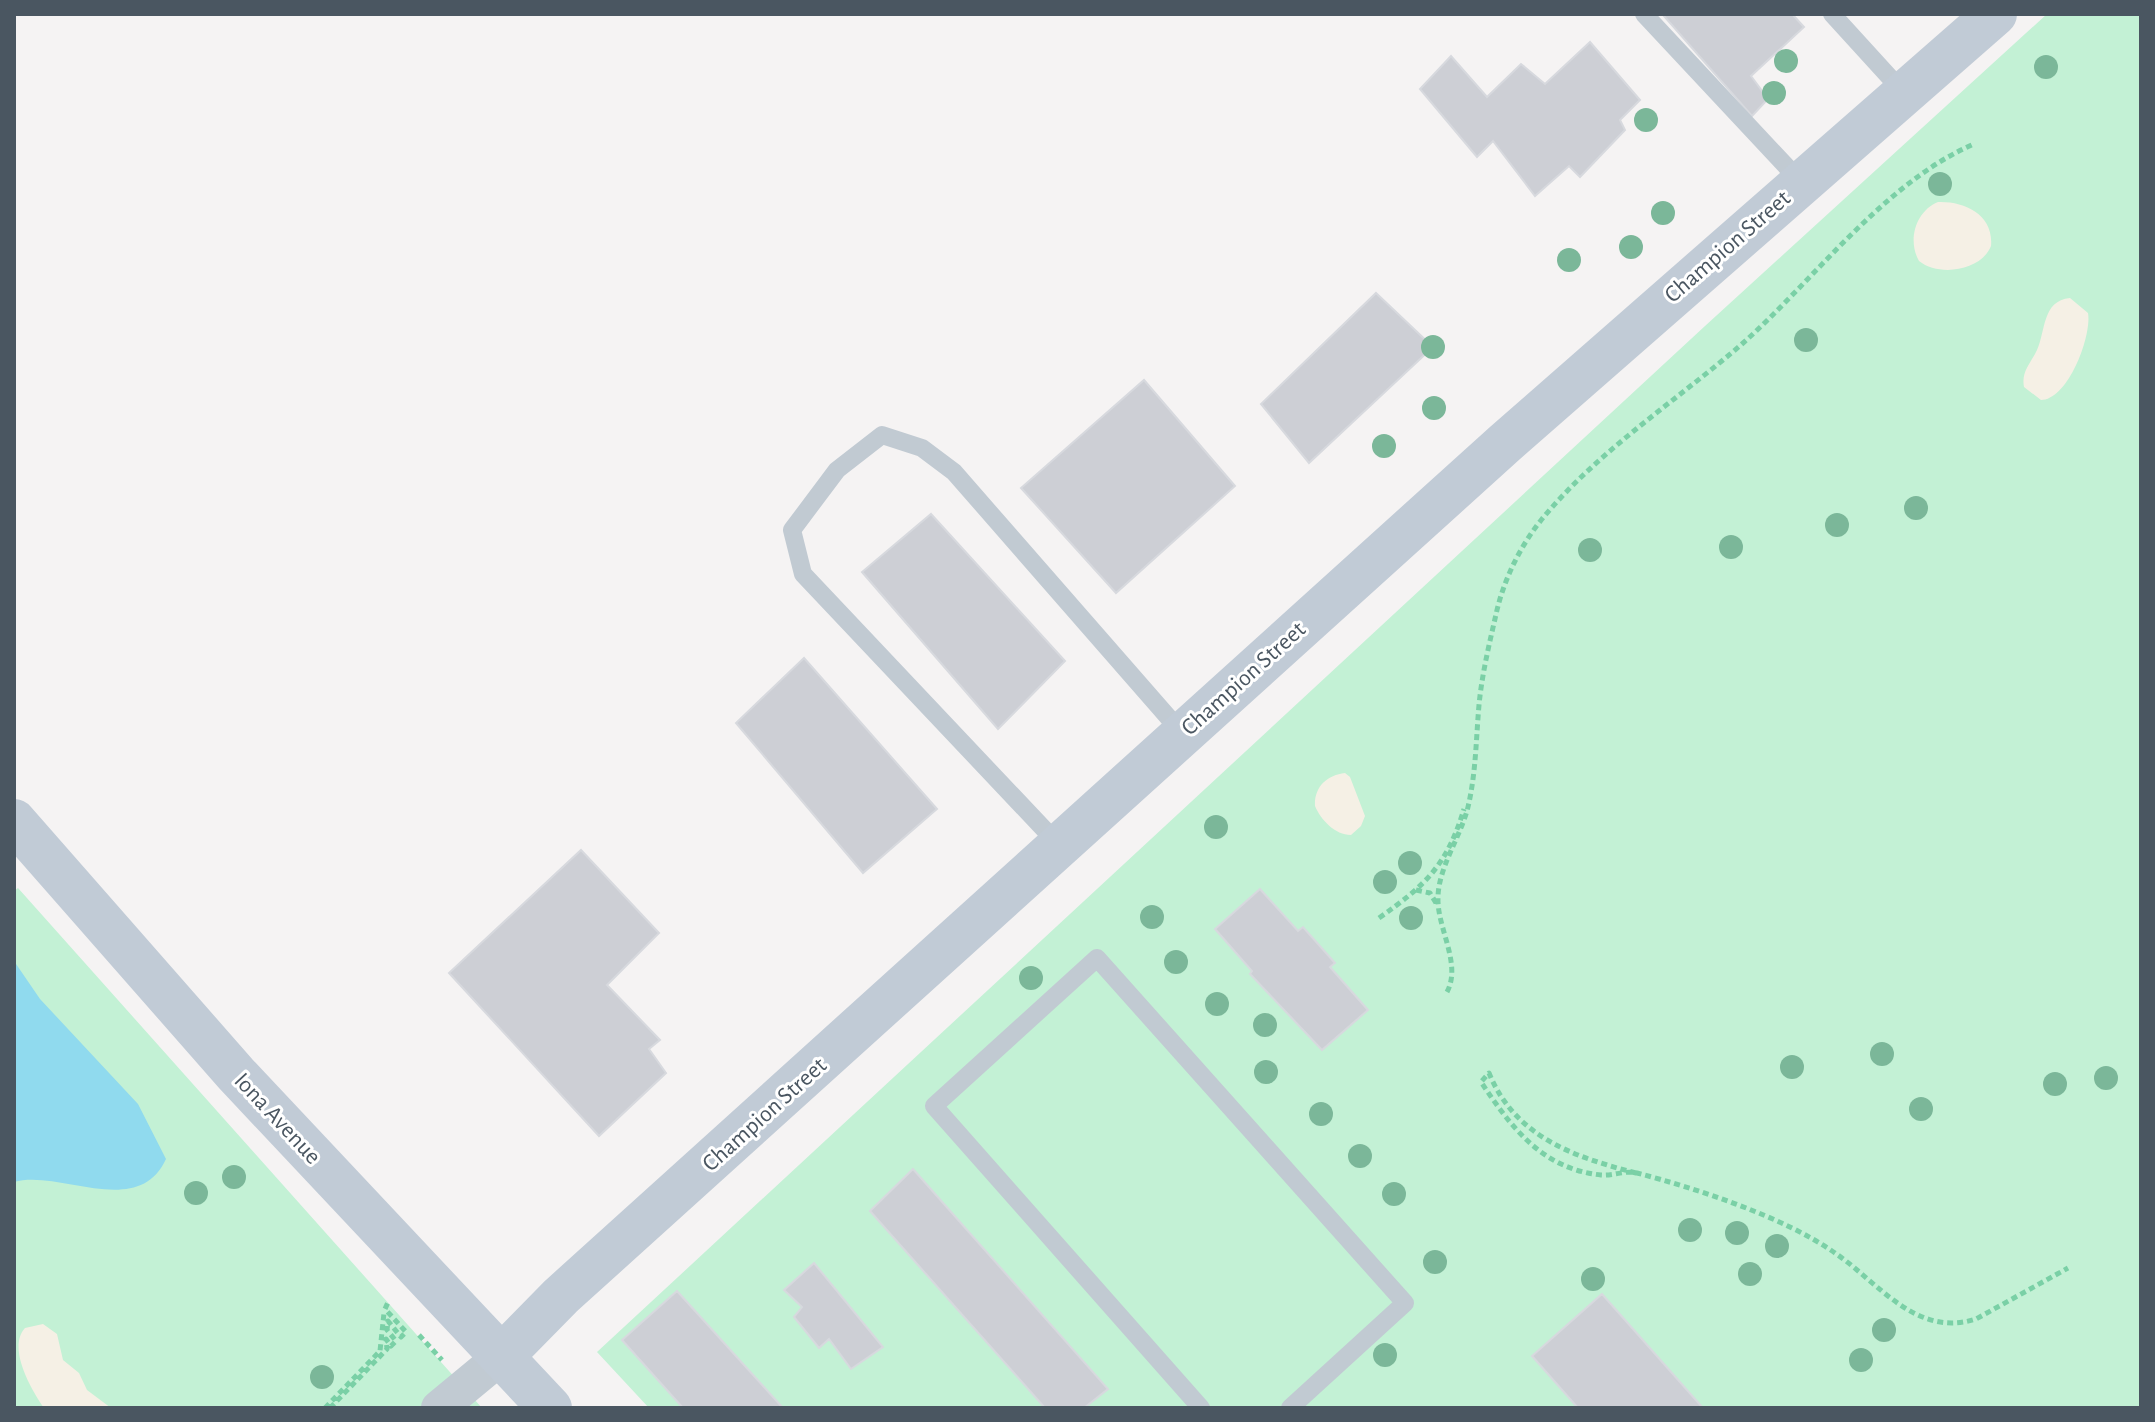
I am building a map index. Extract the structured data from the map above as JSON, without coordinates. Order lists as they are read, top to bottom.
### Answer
{
  "streets": {
    "street": ["Champion Street", "Iona Avenue"]
  },
  "crossings": [
    ["Champion Street", "Iona Avenue"]
  ]
}
